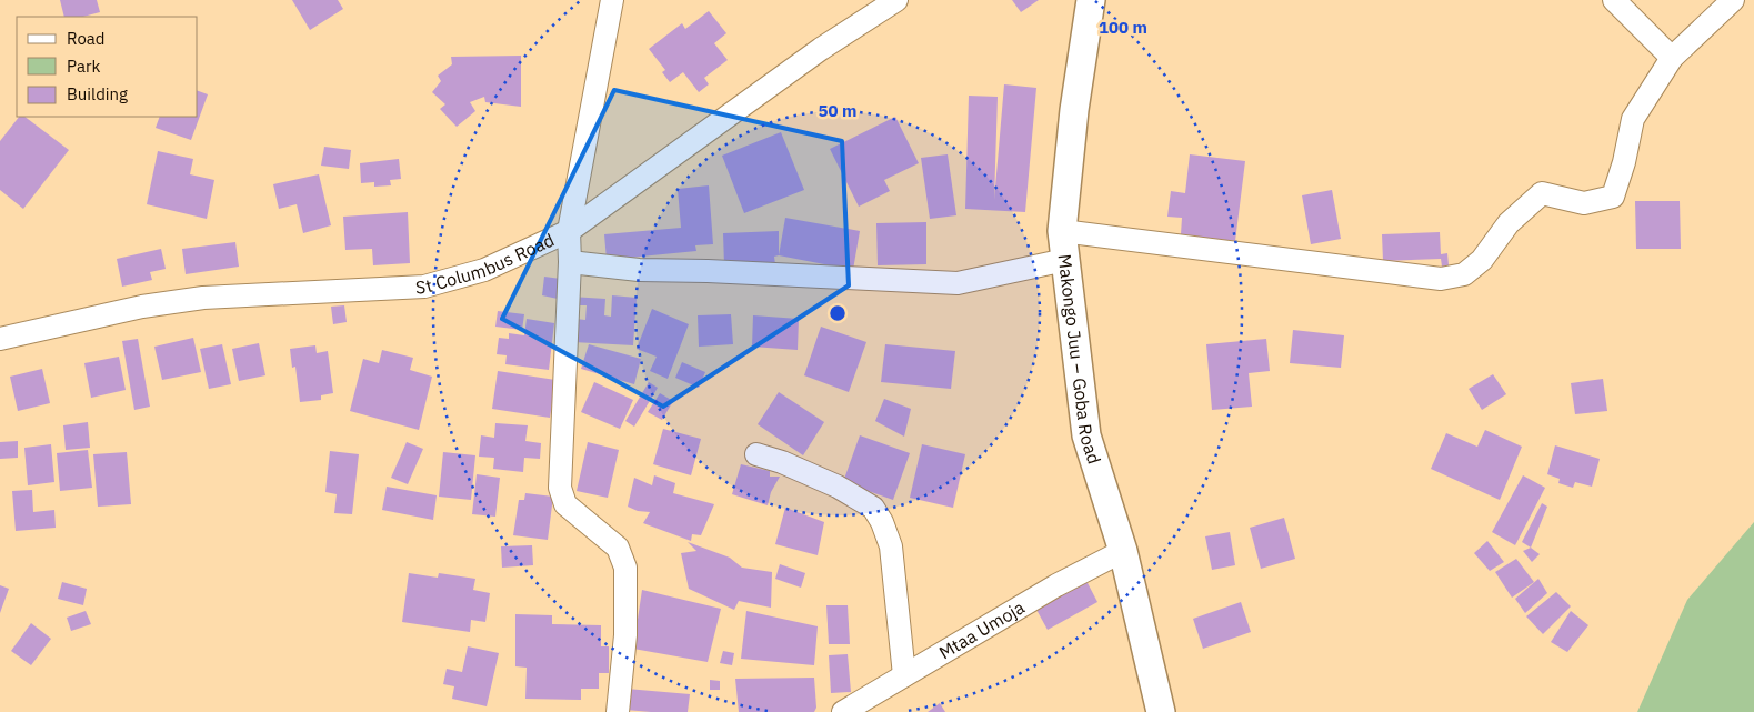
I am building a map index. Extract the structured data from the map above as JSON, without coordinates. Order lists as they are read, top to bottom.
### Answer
{
  "streets": {
    "street": ["St Columbus Road", "Makongo Juu – Goba Road", "Mtaa Umoja"]
  },
  "crossings": [
    ["Makongo Juu – Goba Road", "Mtaa Umoja"]
  ],
  "legend": ["Road", "Park", "Building"],
  "rings": ["100 m", "50 m"]
}
